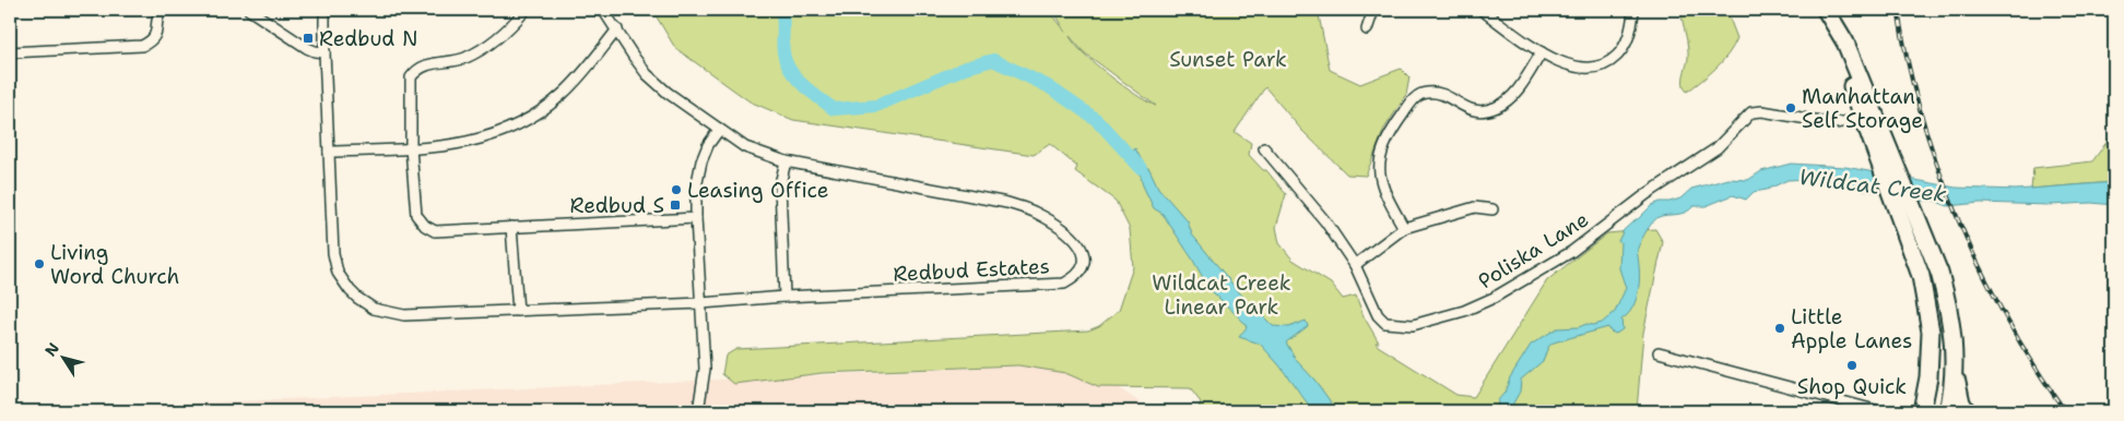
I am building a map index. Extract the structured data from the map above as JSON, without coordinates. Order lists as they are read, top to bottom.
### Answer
{
  "streets": {
    "street": ["Poliska Lane", "Redbud Estates"]
  },
  "water": ["Wildcat Creek"],
  "parks": ["Sunset Park", "Wildcat Creek Linear Park"],
  "places": {
    "transit": ["Redbud N", "Redbud S"],
    "other": [
      "Manhattan Self Storage",
      "Leasing Office",
      "Living Word Church",
      "Little Apple Lanes",
      "Shop Quick"
    ]
  },
  "north": "top left"
}
